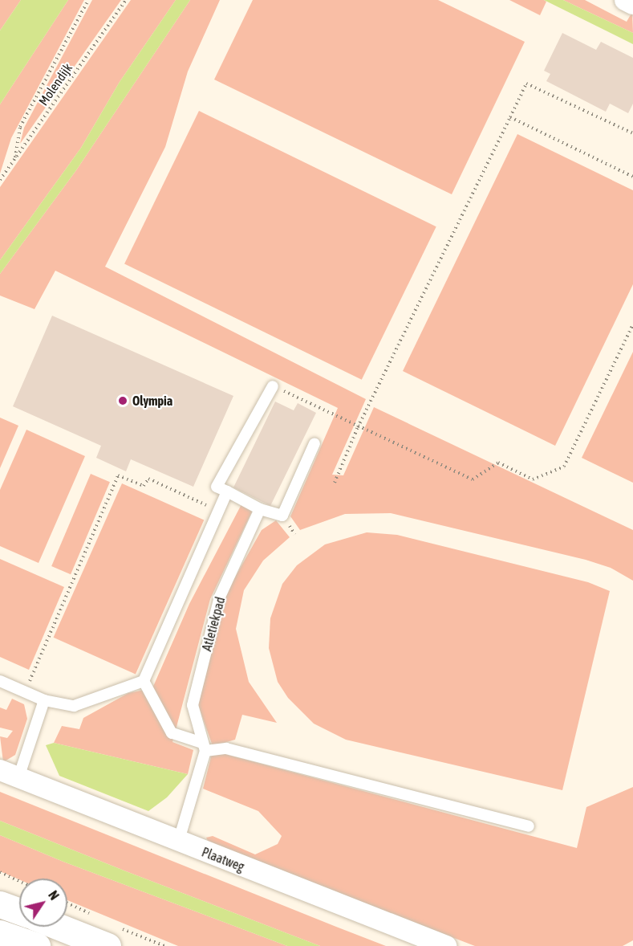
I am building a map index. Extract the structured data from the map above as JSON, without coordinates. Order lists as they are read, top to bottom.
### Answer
{
  "streets": {
    "street": ["Plaatweg"],
    "lane": ["Atletiekpad"],
    "path": ["Molendijk"]
  },
  "places": ["Olympia"],
  "north": "top right"
}
